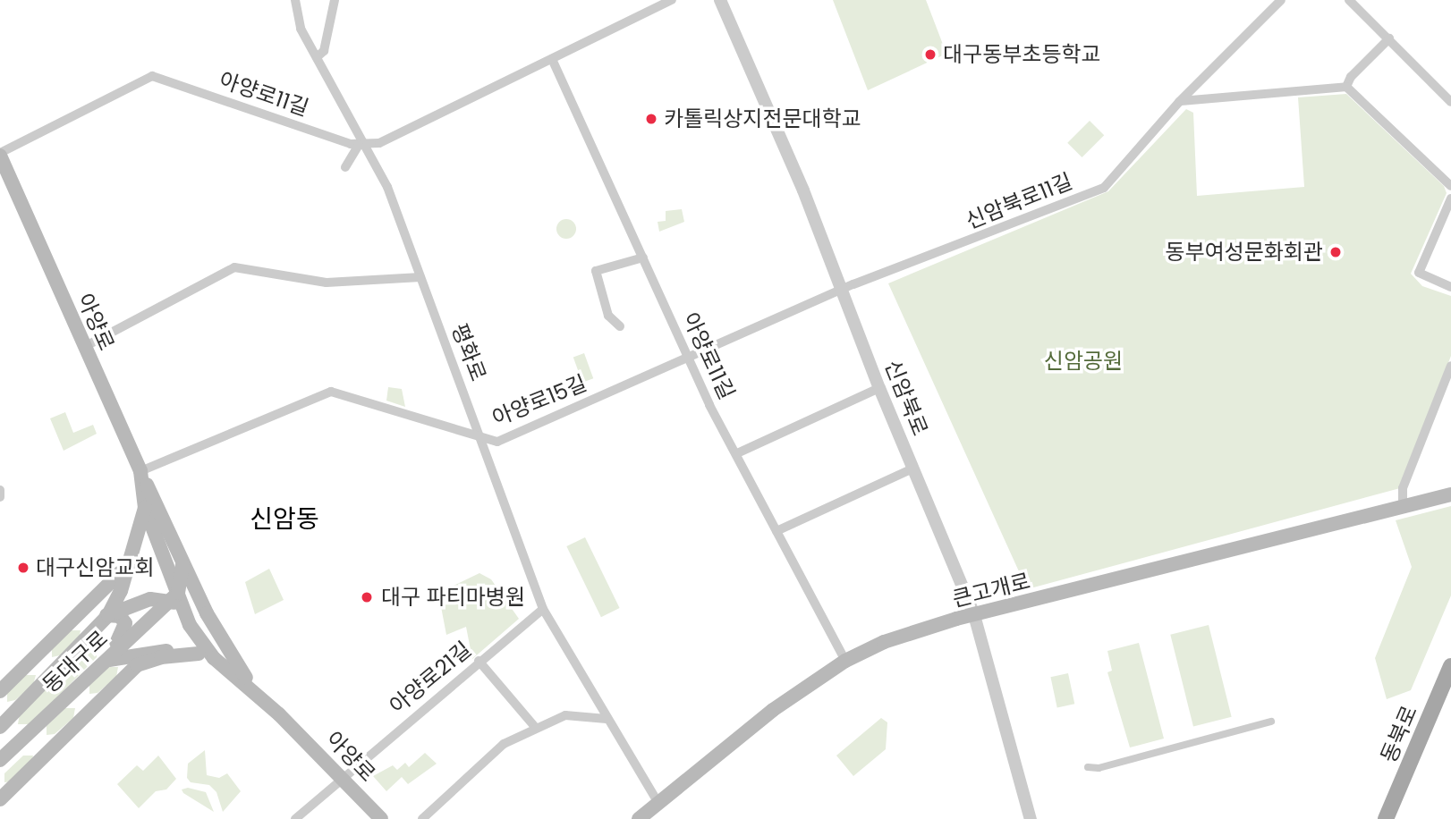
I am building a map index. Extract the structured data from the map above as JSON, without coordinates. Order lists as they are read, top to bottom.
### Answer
{
  "streets": {
    "main road": [
      "아양로",
      "큰고개로",
      "동대구로",
      "동북로"
    ],
    "street": [
      "아양로11길",
      "신암북로11길",
      "평화로",
      "신암북로",
      "아양로15길",
      "아양로21길"
    ]
  },
  "crossings": [
    ["아양로11길", "아양로"],
    ["아양로11길", "평화로"],
    ["아양로11길", "아양로15길"],
    ["아양로11길", "큰고개로"],
    ["신암북로11길", "신암북로"],
    ["신암북로11길", "아양로15길"],
    ["아양로", "아양로15길"],
    ["아양로", "아양로21길"],
    ["평화로", "아양로15길"],
    ["평화로", "큰고개로"],
    ["평화로", "아양로21길"],
    ["신암북로", "아양로15길"],
    ["신암북로", "큰고개로"]
  ],
  "districts": ["신암동"],
  "parks": ["신암공원"],
  "places": [
    "대구동부초등학교",
    "카톨릭상지전문대학교",
    "동부여성문화회관",
    "대구신암교회",
    "대구 파티마병원"
  ]
}
